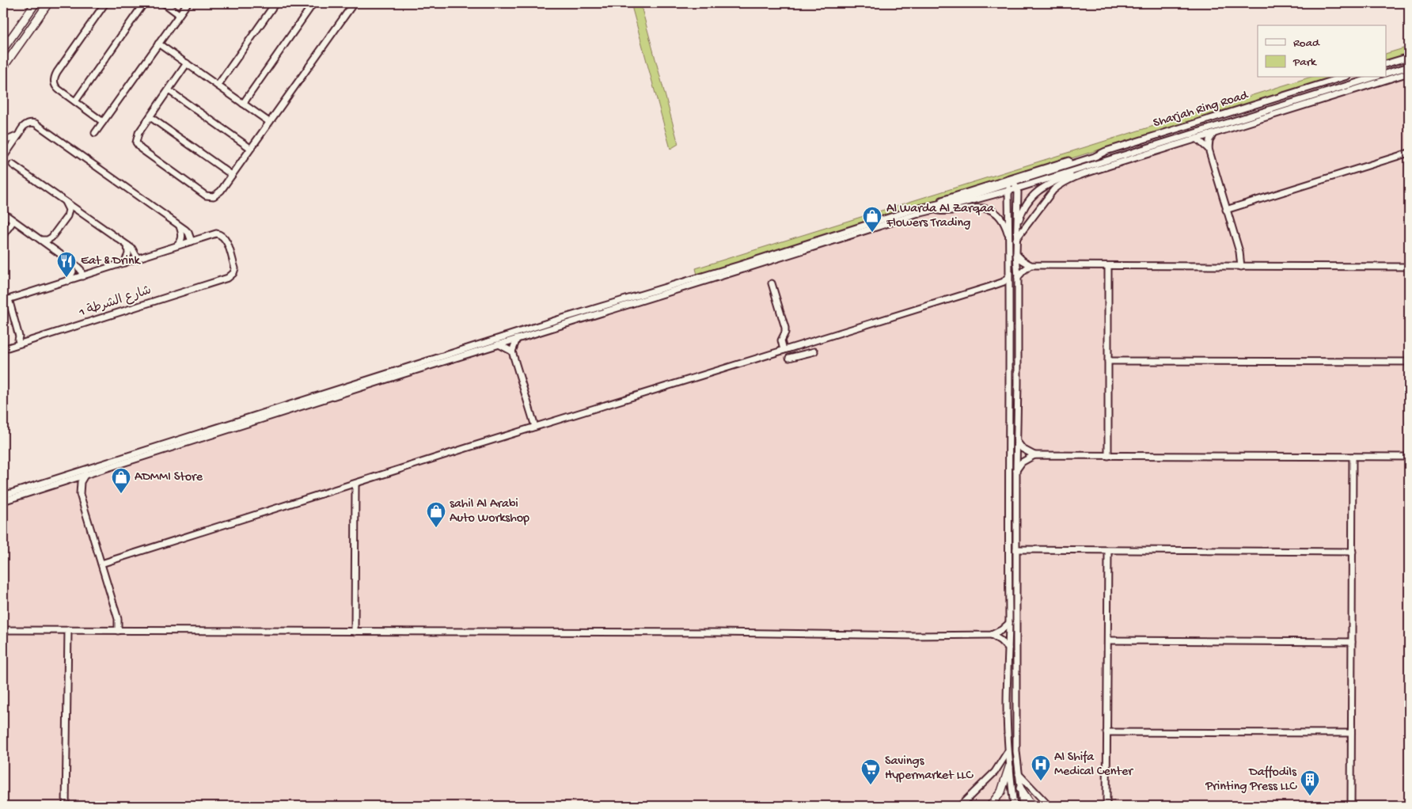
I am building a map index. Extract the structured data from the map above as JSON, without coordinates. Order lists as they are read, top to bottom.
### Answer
{
  "streets": {
    "street": ["Sharjah Ring Road", "شارع الشرطة 1"]
  },
  "places": {
    "shop": ["Al Warda Al Zarqaa Flowers Trading", "ADMMI Store", "sahil Al Arabi Auto Workshop"],
    "restaurant": ["Eat & Drink"],
    "hospital": ["Al Shifa Medical Center"],
    "supermarket": ["Savings Hypermarket LLC"],
    "building": ["Daffodils Printing Press LLC"]
  },
  "legend": ["Road", "Park"]
}
